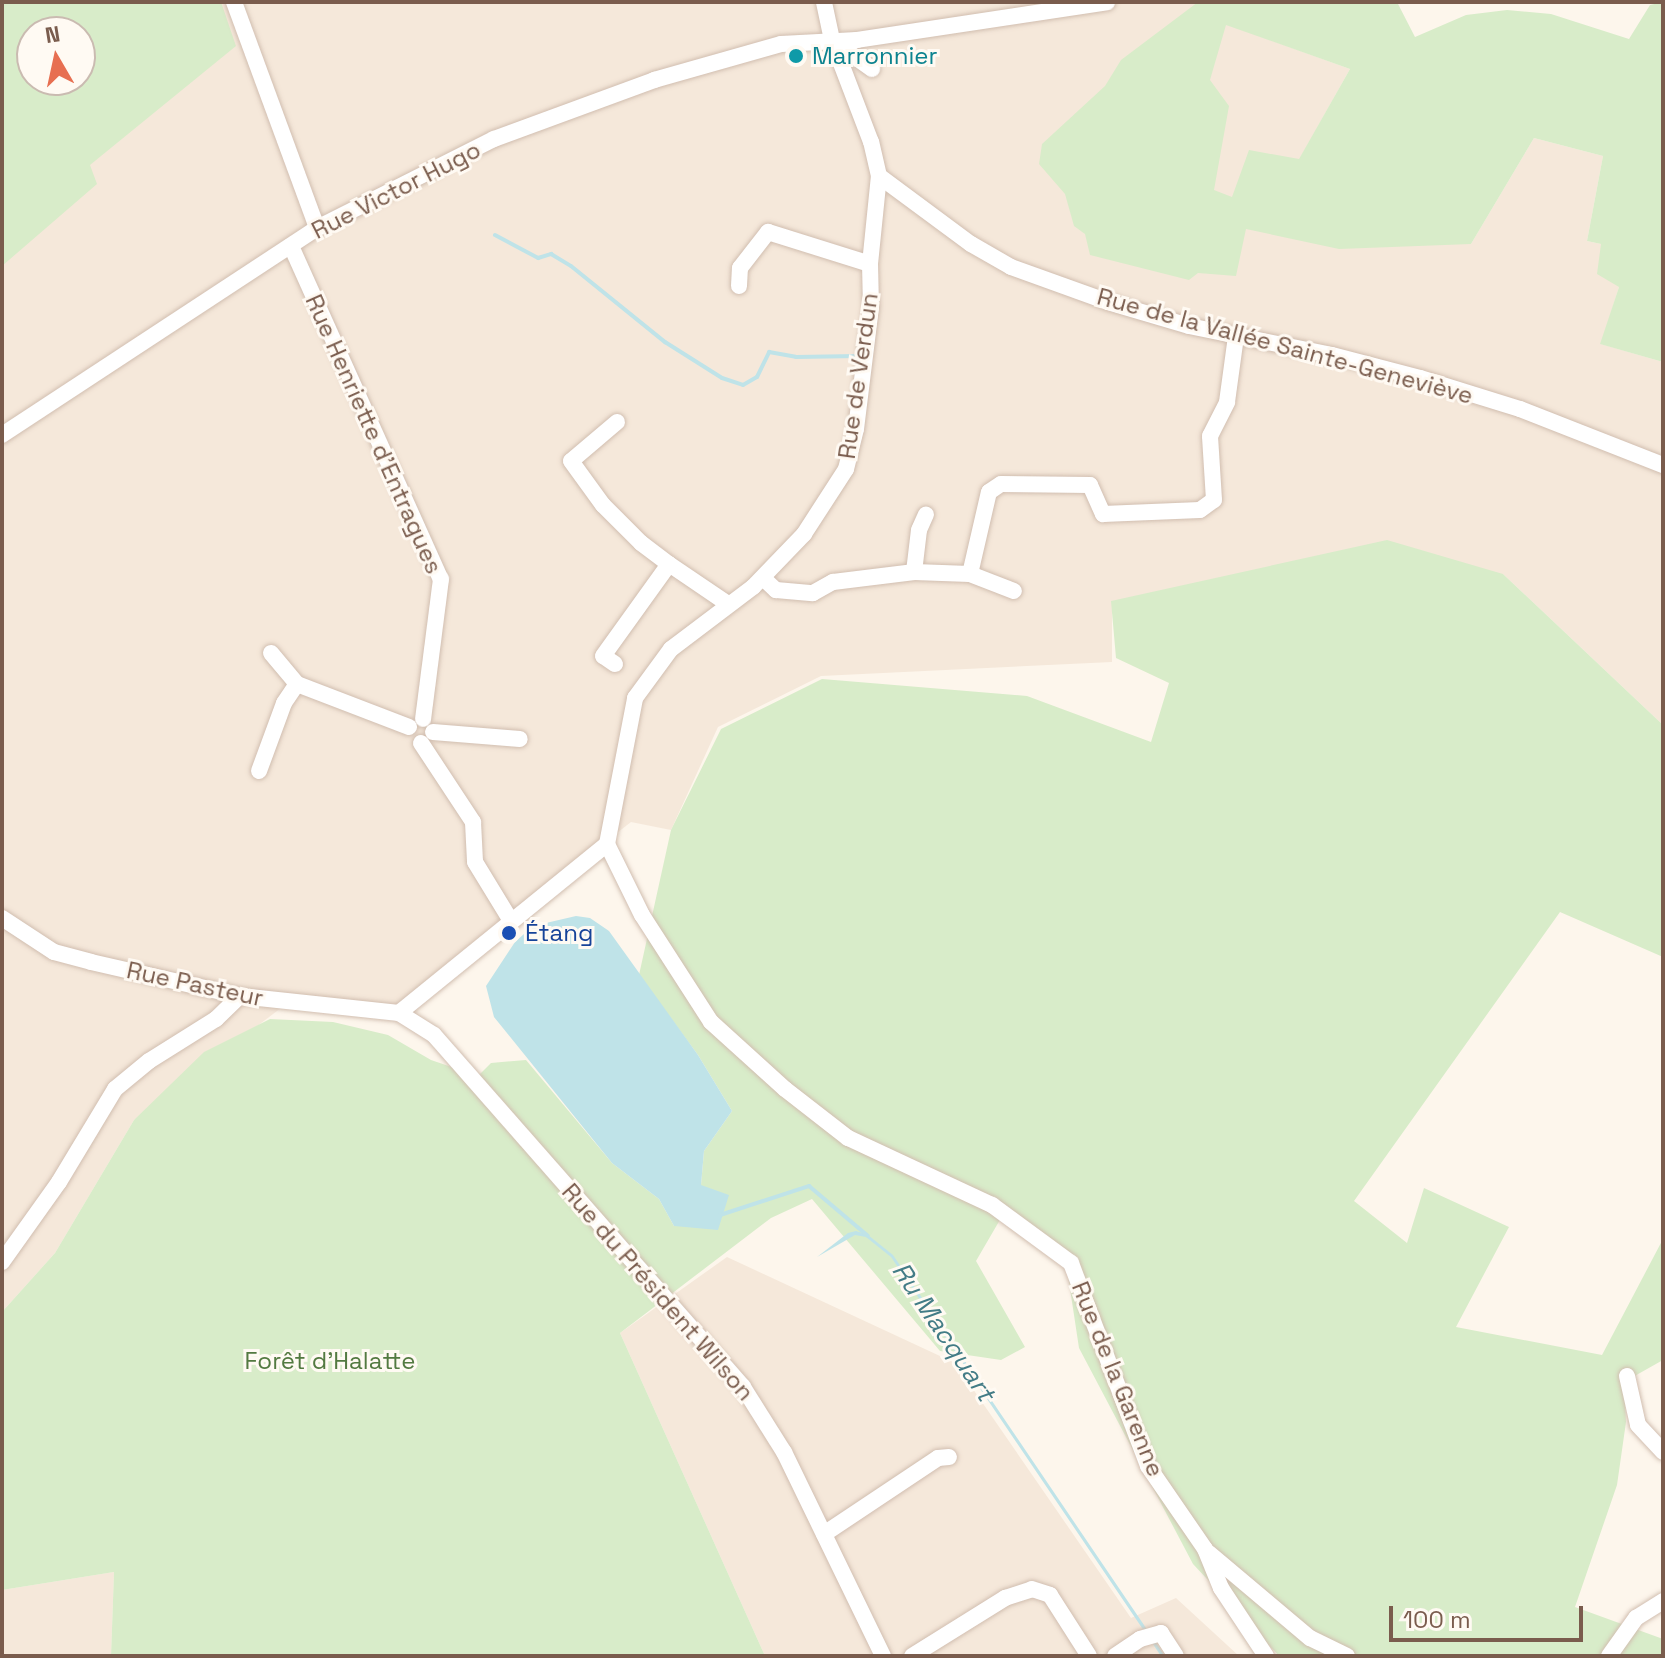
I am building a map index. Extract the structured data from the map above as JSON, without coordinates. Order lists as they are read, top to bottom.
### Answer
{
  "streets": {
    "street": [
      "Rue Victor Hugo",
      "Rue de la Vallée Sainte-Geneviève",
      "Rue de Verdun",
      "Rue Henriette d'Entragues",
      "Rue Pasteur",
      "Rue du Président Wilson",
      "Rue de la Garenne"
    ]
  },
  "crossings": [
    ["Rue Victor Hugo", "Rue de Verdun"],
    ["Rue Victor Hugo", "Rue Henriette d'Entragues"],
    ["Rue de la Vallée Sainte-Geneviève", "Rue de Verdun"],
    ["Rue de Verdun", "Rue de la Garenne"],
    ["Rue Pasteur", "Rue du Président Wilson"]
  ],
  "water": ["Ru Macquart"],
  "parks": ["Forêt d'Halatte"],
  "places": ["Marronnier", "Étang"],
  "scale_bar": "100 m",
  "north": "top"
}
